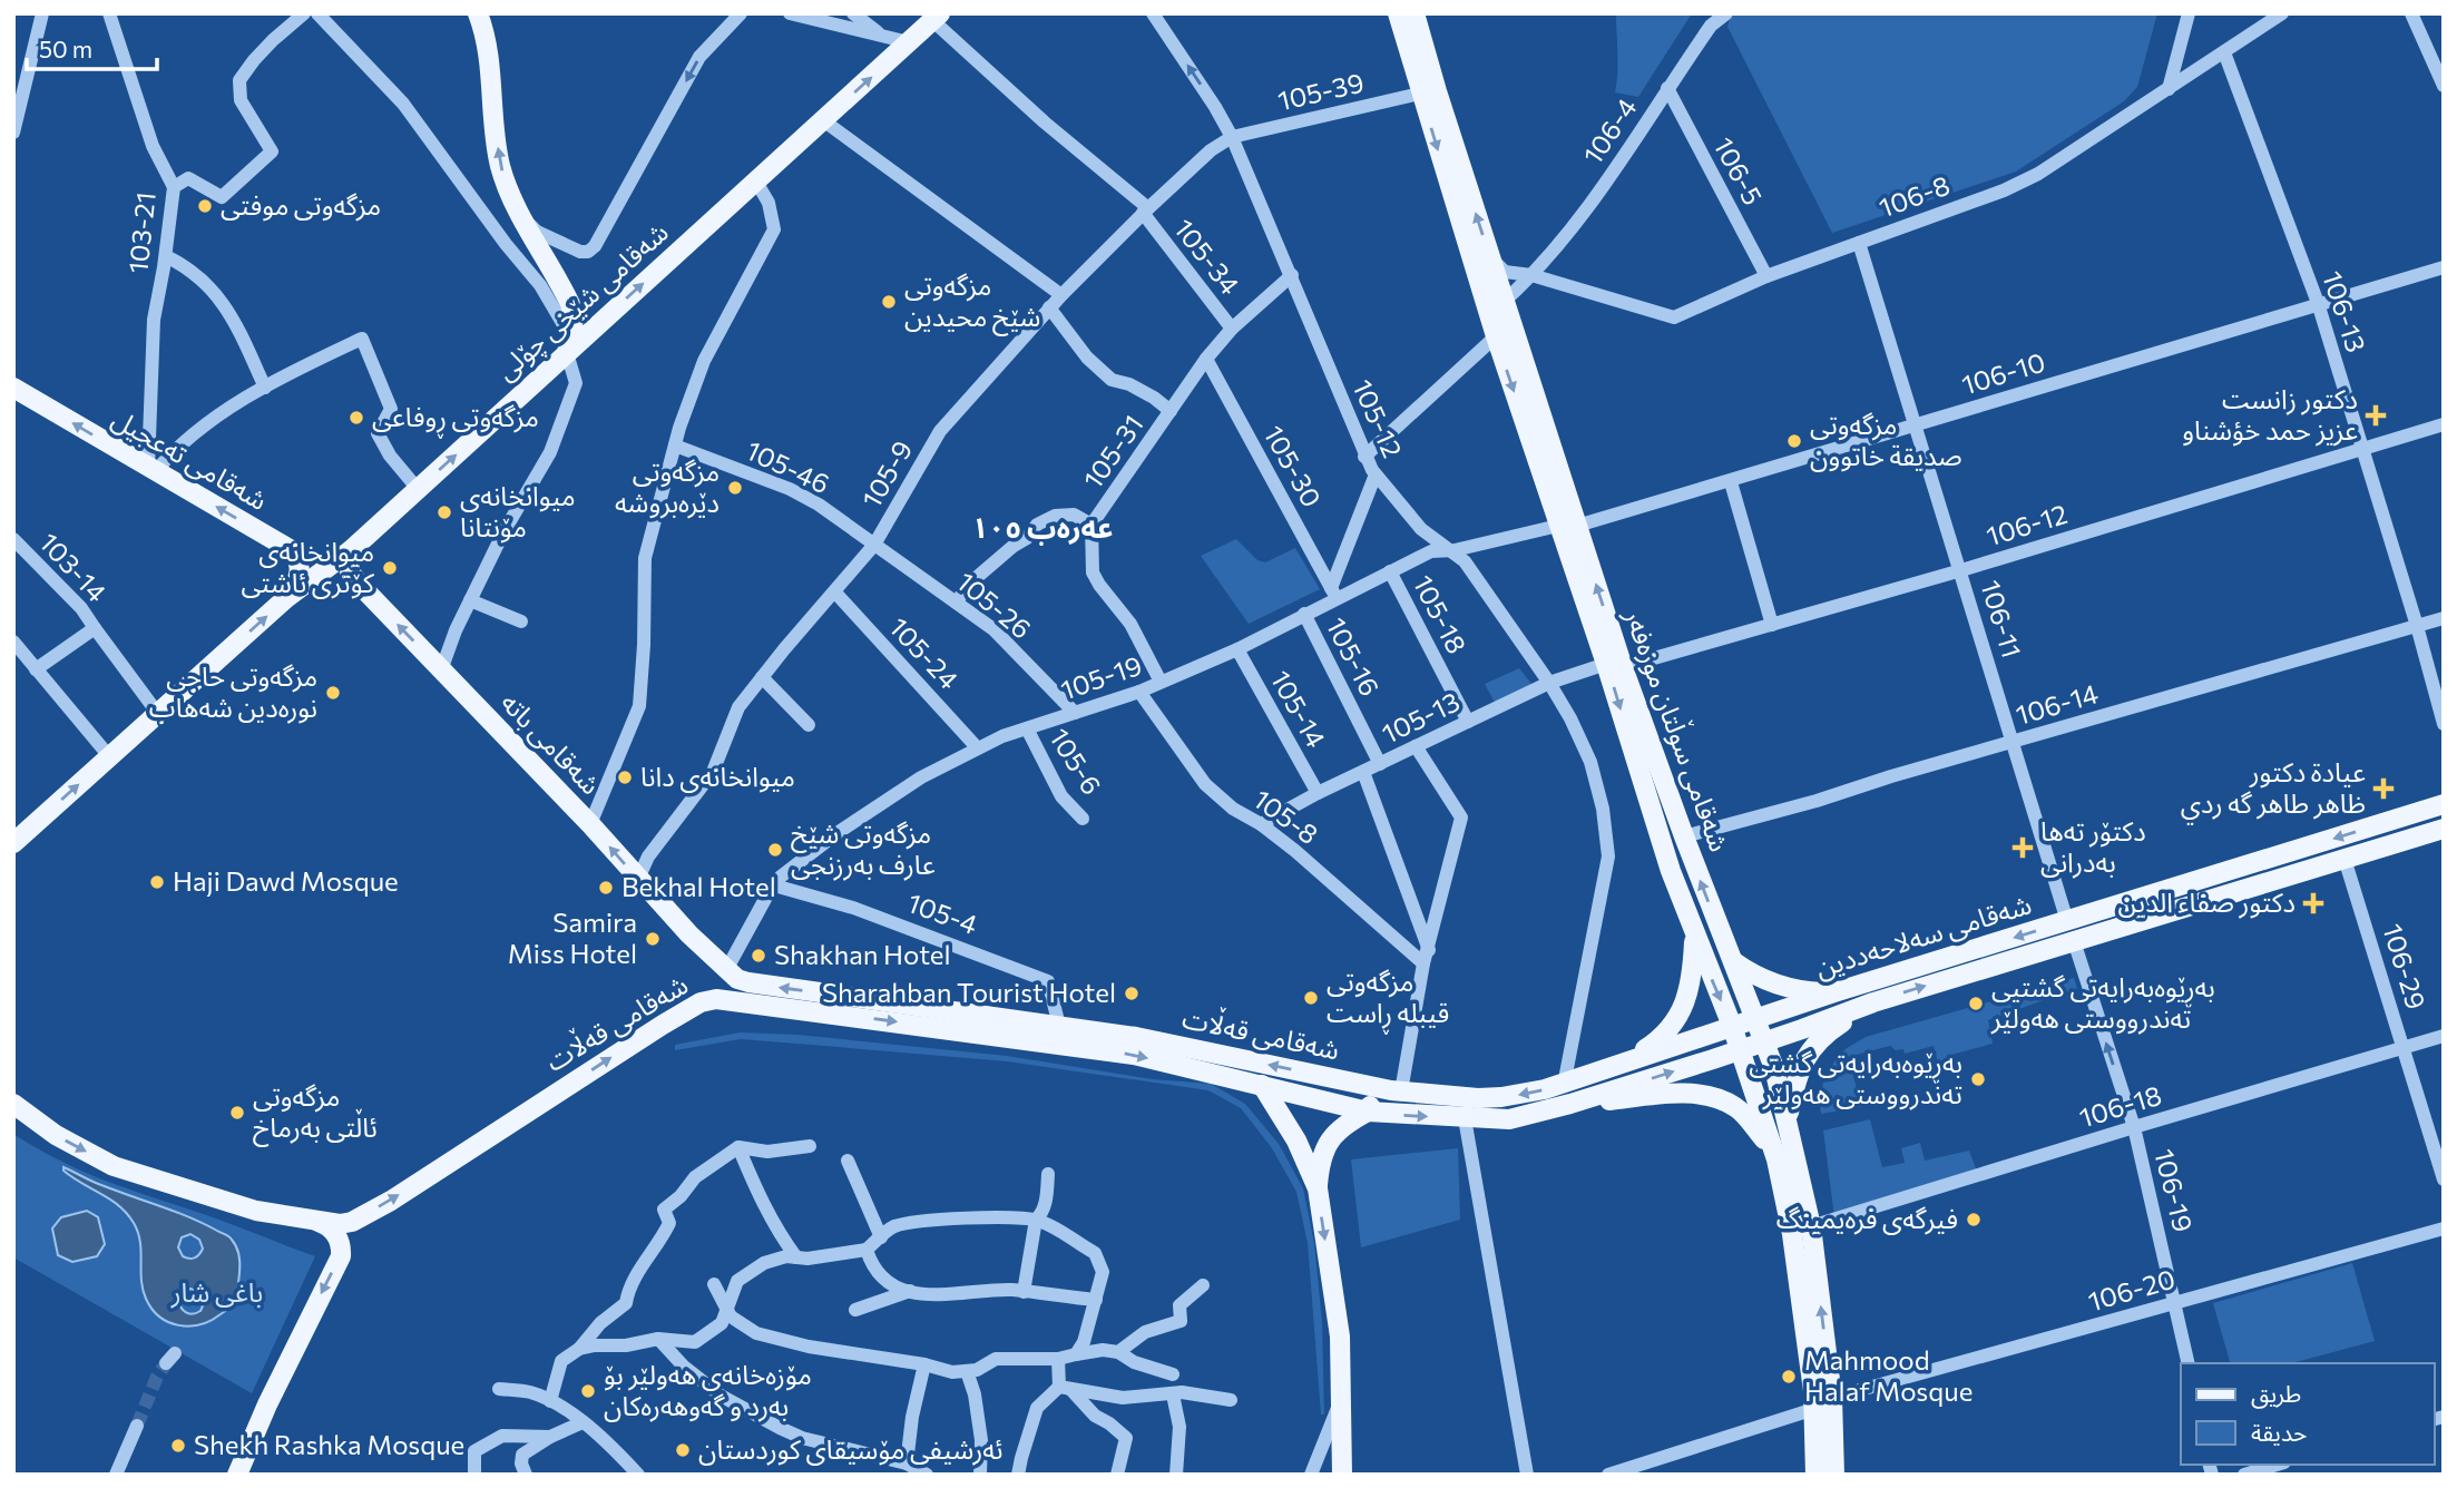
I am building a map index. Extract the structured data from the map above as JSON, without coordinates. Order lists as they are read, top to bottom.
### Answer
{
  "streets": {
    "main road": [
      "شەقامی شێخی چۆلی",
      "شەقامی تەعجیل",
      "شەقامی سوڵتان موزەفەر",
      "شەقامی باتە",
      "شەقامی سەلاحەددین",
      "شەقامی قەڵات"
    ],
    "street": [
      "105-39",
      "106-4",
      "106-5",
      "106-8",
      "103-21",
      "105-34",
      "106-13",
      "106-10",
      "105-12",
      "105-31",
      "105-30",
      "105-46",
      "105-9",
      "106-12",
      "103-14",
      "105-26",
      "105-18",
      "106-11",
      "105-24",
      "105-16",
      "105-19",
      "106-14",
      "105-14",
      "105-13",
      "105-6",
      "105-8",
      "105-4",
      "106-29",
      "106-18",
      "106-19",
      "106-20"
    ]
  },
  "crossings": [
    ["105-39", "105-12"],
    ["105-39", "105-9"],
    ["105-39", "شەقامی سوڵتان موزەفەر"],
    ["106-4", "106-5"],
    ["106-4", "106-8"],
    ["106-4", "شەقامی سوڵتان موزەفەر"],
    ["106-5", "106-8"],
    ["106-8", "106-13"],
    ["106-8", "106-11"],
    ["106-8", "شەقامی سوڵتان موزەفەر"],
    ["103-21", "شەقامی تەعجیل"],
    ["105-34", "شەقامی شێخی چۆلی"],
    ["105-34", "105-31"],
    ["105-34", "105-9"],
    ["شەقامی شێخی چۆلی", "شەقامی تەعجیل"],
    ["شەقامی شێخی چۆلی", "103-14"],
    ["شەقامی شێخی چۆلی", "شەقامی باتە"],
    ["106-13", "106-10"],
    ["106-13", "106-12"],
    ["106-13", "106-14"],
    ["106-10", "106-11"],
    ["106-10", "105-19"],
    ["106-10", "شەقامی سوڵتان موزەفەر"],
    ["105-12", "105-31"],
    ["105-12", "105-9"],
    ["105-12", "105-19"],
    ["105-12", "105-13"],
    ["105-12", "شەقامی قەڵات"],
    ["105-31", "105-30"],
    ["105-31", "105-19"],
    ["105-30", "105-19"],
    ["105-46", "105-9"],
    ["105-46", "105-26"],
    ["105-9", "105-26"],
    ["105-9", "105-24"],
    ["105-9", "شەقامی باتە"],
    ["106-12", "106-11"],
    ["106-12", "105-13"],
    ["106-12", "شەقامی سوڵتان موزەفەر"],
    ["105-26", "105-19"],
    ["105-18", "105-19"],
    ["105-18", "105-13"],
    ["106-11", "106-14"],
    ["106-11", "شەقامی سەلاحەددین"],
    ["105-24", "105-19"],
    ["105-16", "105-19"],
    ["105-16", "105-13"],
    ["105-19", "105-14"],
    ["105-19", "شەقامی سوڵتان موزەفەر"],
    ["105-19", "شەقامی باتە"],
    ["105-19", "105-6"],
    ["105-19", "105-8"],
    ["105-19", "105-4"],
    ["105-19", "شەقامی قەڵات"],
    ["106-14", "شەقامی سوڵتان موزەفەر"],
    ["105-14", "105-13"],
    ["105-13", "شەقامی سوڵتان موزەفەر"],
    ["105-13", "105-8"],
    ["شەقامی سوڵتان موزەفەر", "شەقامی سەلاحەددین"],
    ["شەقامی سوڵتان موزەفەر", "شەقامی قەڵات"],
    ["شەقامی سوڵتان موزەفەر", "106-18"],
    ["شەقامی سوڵتان موزەفەر", "106-20"],
    ["شەقامی باتە", "شەقامی قەڵات"],
    ["105-4", "شەقامی قەڵات"],
    ["شەقامی سەلاحەددین", "106-29"],
    ["شەقامی سەلاحەددین", "شەقامی قەڵات"],
    ["شەقامی سەلاحەددین", "106-19"],
    ["106-29", "106-18"],
    ["106-18", "106-19"],
    ["106-19", "106-20"]
  ],
  "one_way": [
    "شەقامی شێخی چۆلی",
    "شەقامی تەعجیل",
    "شەقامی باتە",
    "106-19"
  ],
  "districts": ["عەرەب ١٠٥"],
  "parks": ["باغی شار"],
  "places": {
    "other": [
      "مزگەوتی موفتی",
      "مزگەوتی شێخ محیدین",
      "مزگەوتی ڕوفاعی",
      "مزگەوتی صديقة خاتوون",
      "مزگەوتی دێرەبروشە",
      "میوانخانەی مۆنتانا",
      "میوانخانەی کۆتری ئاشتی",
      "مزگەوتی حاجی نورەدین شەهاب",
      "میوانخانەی دانا",
      "مزگەوتی شێخ عارف بەرزنجی",
      "Haji Dawd Mosque",
      "Bekhal Hotel",
      "Samira Miss Hotel",
      "Shakhan Hotel",
      "Sharahban Tourist Hotel",
      "مزگەوتی قیبلە ڕاست",
      "بەڕێوەبەرایەتی گشتیی تەندرووستی هەولێر",
      "بەڕێوەبەرایەتی گشتی تەندرووستی هەولێر",
      "مزگەوتی ئاڵتی بەرماخ",
      "فیرگەی فرەیمینگ",
      "Mahmood Halaf Mosque",
      "مۆزەخانەی هەولێر بۆ بەرد و گەوهەرەکان",
      "Shekh Rashka Mosque",
      "ئەرشیفی مۆسیقای کوردستان"
    ],
    "health": [
      "دكتور زانست عزيز حمد خؤشناو",
      "عيادة دكتور ظاهر طاهر گه ردي",
      "دکتۆر تەها بەدرانی",
      "دكتور صفاء الدين"
    ]
  },
  "legend": ["طريق", "حديقة"],
  "scale_bar": "50 m"
}
